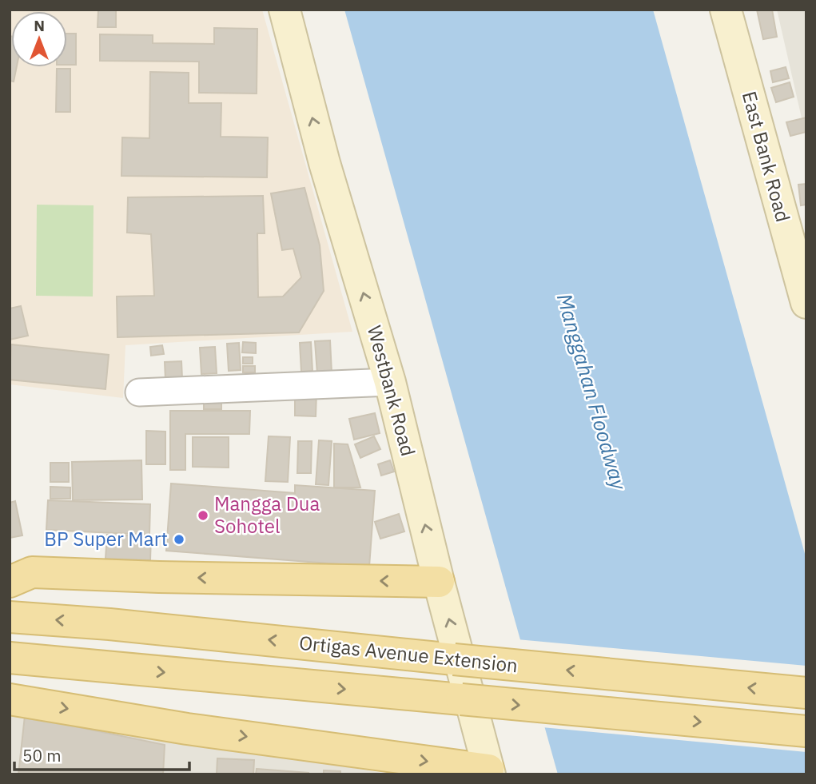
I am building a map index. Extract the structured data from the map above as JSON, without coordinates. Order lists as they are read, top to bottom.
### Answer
{
  "streets": {
    "main road": ["Ortigas Avenue Extension"],
    "street": ["East Bank Road", "Westbank Road"]
  },
  "one_way": ["Westbank Road"],
  "water": ["Manggahan Floodway"],
  "places": ["Mangga Dua Sohotel", "BP Super Mart"],
  "scale_bar": "50 m",
  "north": "top"
}
